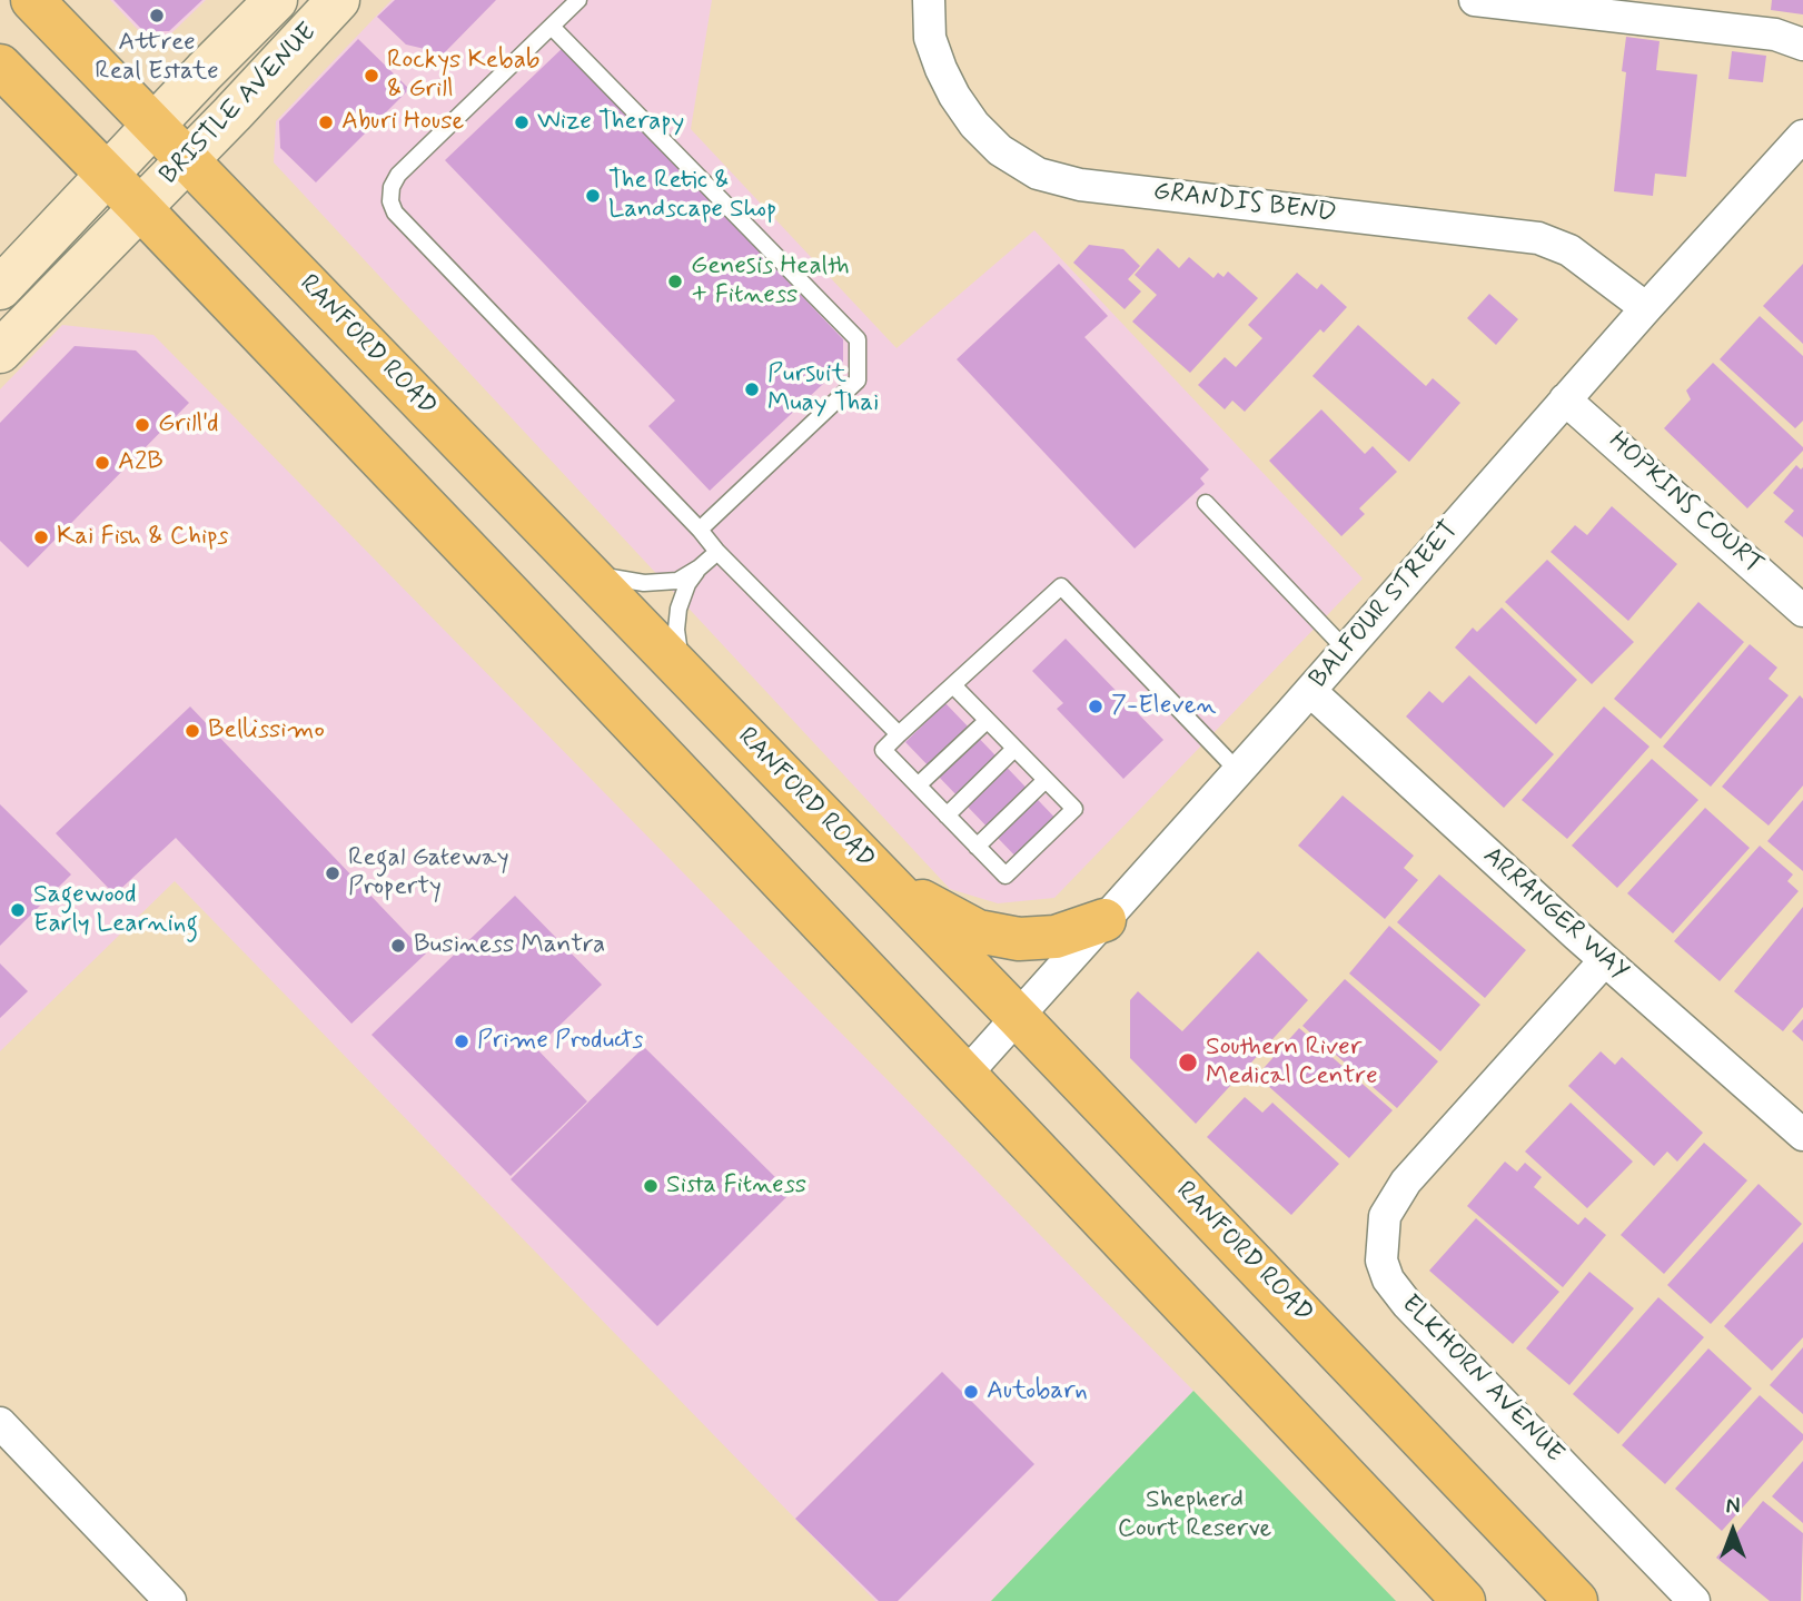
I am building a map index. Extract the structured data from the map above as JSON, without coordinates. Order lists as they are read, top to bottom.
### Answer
{
  "streets": {
    "main road": ["RANFORD ROAD"],
    "street": [
      "BRISTLE AVENUE",
      "GRANDIS BEND",
      "HOPKINS COURT",
      "BALFOUR STREET",
      "ARRANGER WAY",
      "ELKHORN AVENUE"
    ]
  },
  "crossings": [
    ["BRISTLE AVENUE", "RANFORD ROAD"],
    ["GRANDIS BEND", "BALFOUR STREET"],
    ["RANFORD ROAD", "BALFOUR STREET"],
    ["HOPKINS COURT", "BALFOUR STREET"],
    ["BALFOUR STREET", "ARRANGER WAY"],
    ["ARRANGER WAY", "ELKHORN AVENUE"]
  ],
  "parks": ["Shepherd Court Reserve"],
  "places": [
    "Attree Real Estate",
    "Rockys Kebab & Grill",
    "Aburi House",
    "Wize Therapy",
    "The Retic & Landscape Shop",
    "Genesis Health + Fitness",
    "Pursuit Muay Thai",
    "Grill'd",
    "A2B",
    "Kai Fish & Chips",
    "7-Eleven",
    "Bellissimo",
    "Regal Gateway Property",
    "Sagewood Early Learning",
    "Business Mantra",
    "Prime Products",
    "Southern River Medical Centre",
    "Sista Fitness",
    "Autobarn"
  ],
  "north": "top"
}
